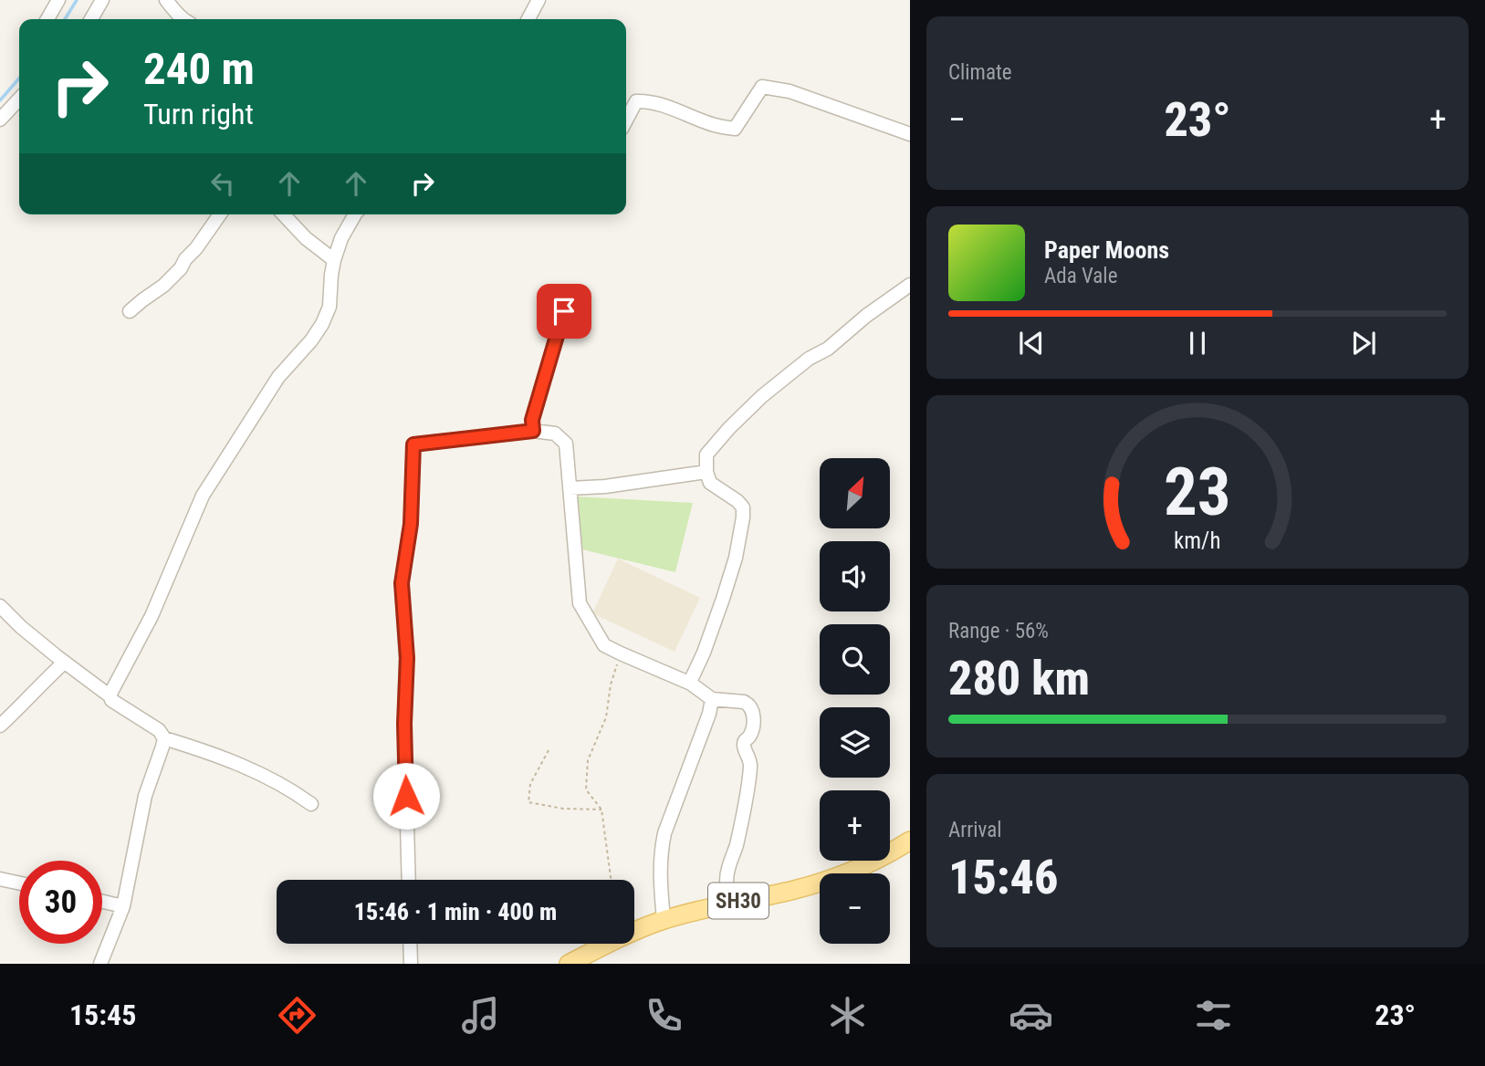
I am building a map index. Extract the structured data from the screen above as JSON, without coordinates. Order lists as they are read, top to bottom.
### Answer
{
  "streets": {
    "main road": ["SH30"]
  },
  "north": "top right",
  "page": {
    "tile": [
      "Climate",
      ["Range · 56%", "280 km"],
      ["Arrival", "15:46"]
    ],
    "turn": ["240 m", "Turn right"],
    "heat": ["−", "23°", "+"],
    "song": ["Paper Moons", "Ada Vale"],
    "map_buttons": ["+", "−"],
    "limit": "30",
    "trip": "15:46 · 1 min · 400 m",
    "tabs": ["15:45", "23°"],
    "gauge": ["23", "km/h"]
  }
}
